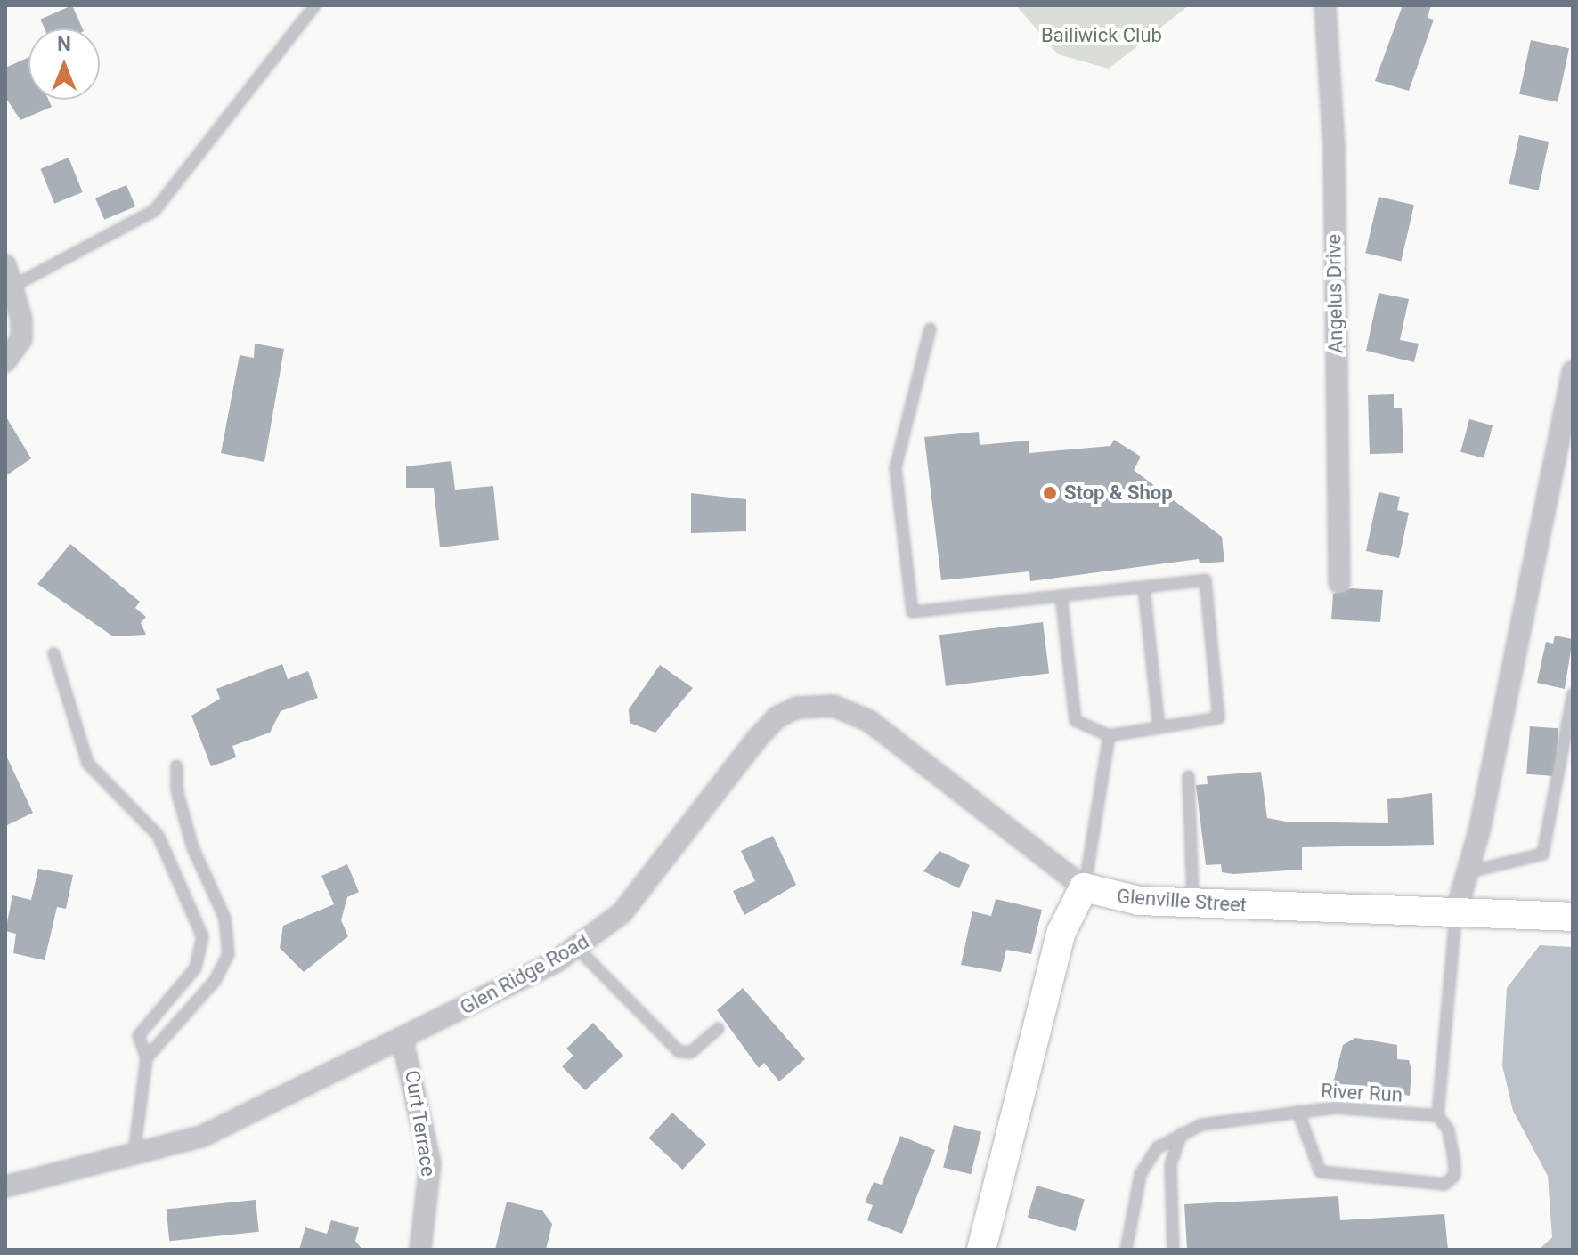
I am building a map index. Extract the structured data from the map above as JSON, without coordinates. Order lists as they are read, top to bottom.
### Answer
{
  "streets": {
    "main road": ["Glenville Street"],
    "street": ["Angelus Drive", "Glen Ridge Road", "Curt Terrace"],
    "lane": ["River Run"]
  },
  "crossings": [
    ["Glenville Street", "Glen Ridge Road"],
    ["Glen Ridge Road", "Curt Terrace"]
  ],
  "parks": ["Bailiwick Club"],
  "places": ["Stop & Shop"],
  "north": "top"
}
